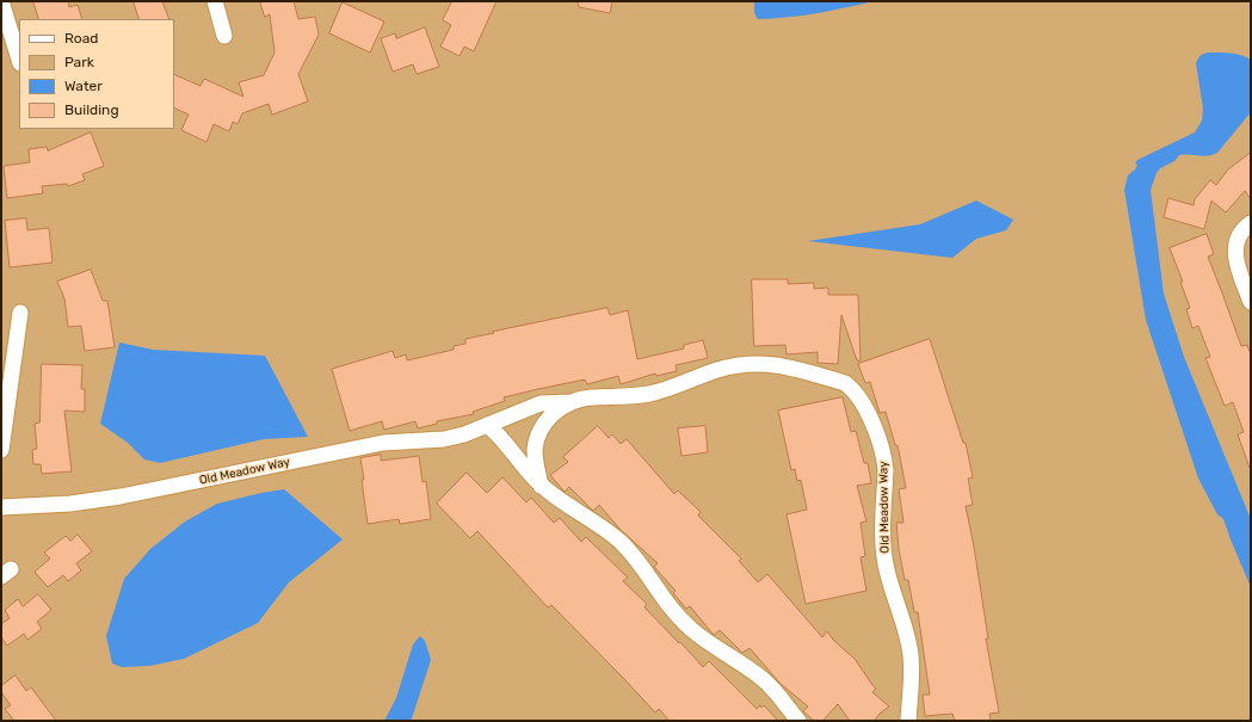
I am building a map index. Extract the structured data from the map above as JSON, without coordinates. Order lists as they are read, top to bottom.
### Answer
{
  "streets": {
    "street": ["Old Meadow Way"]
  },
  "legend": [
    "Road",
    "Park",
    "Water",
    "Building"
  ]
}
